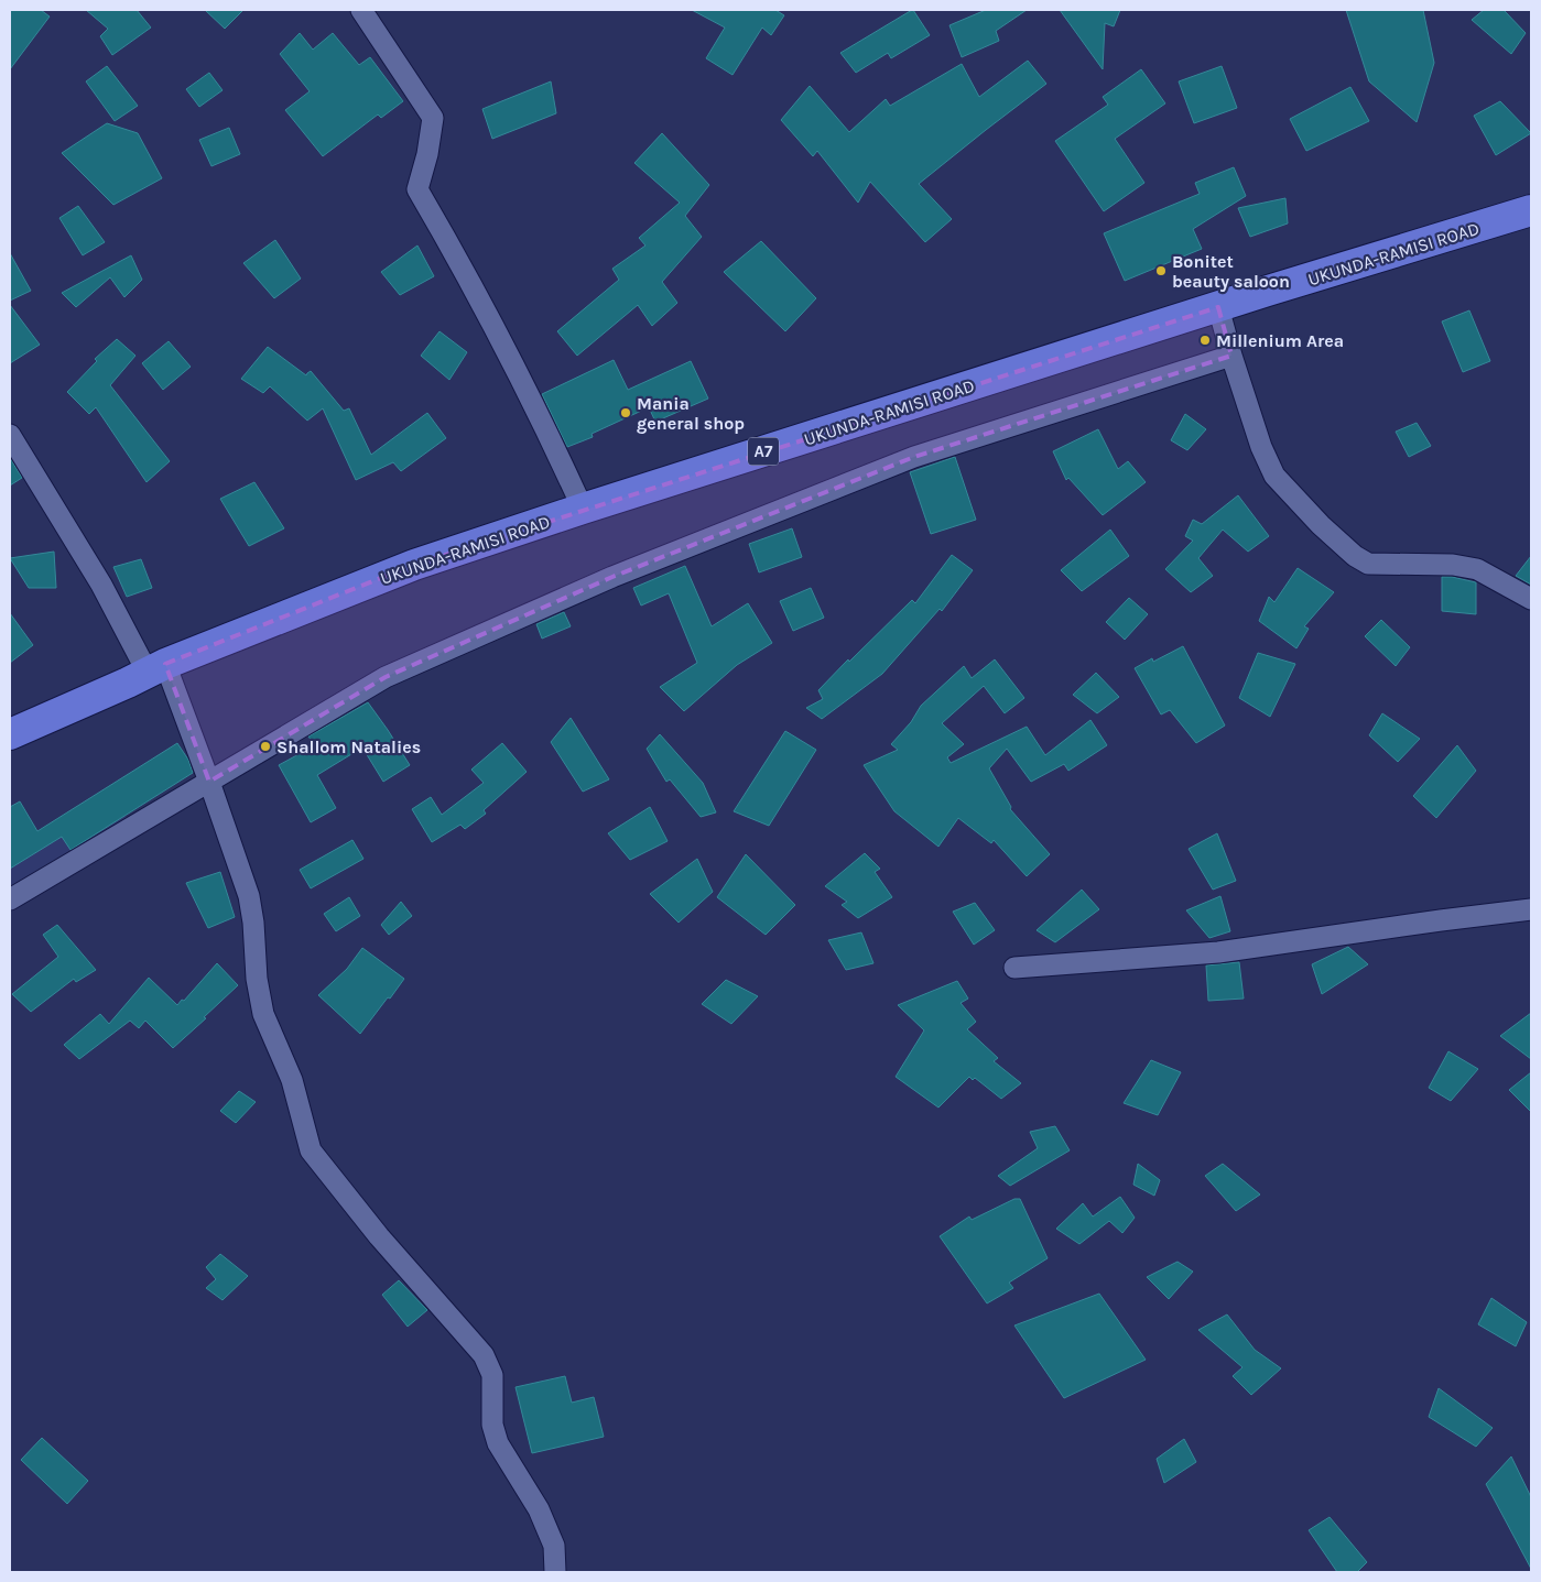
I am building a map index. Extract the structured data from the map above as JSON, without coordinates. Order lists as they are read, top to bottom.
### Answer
{
  "streets": {
    "highway": ["UKUNDA-RAMISI ROAD", "A7"]
  },
  "places": [
    "Bonitet beauty saloon",
    "Millenium Area",
    "Mania general shop",
    "Shallom Natalies"
  ]
}
